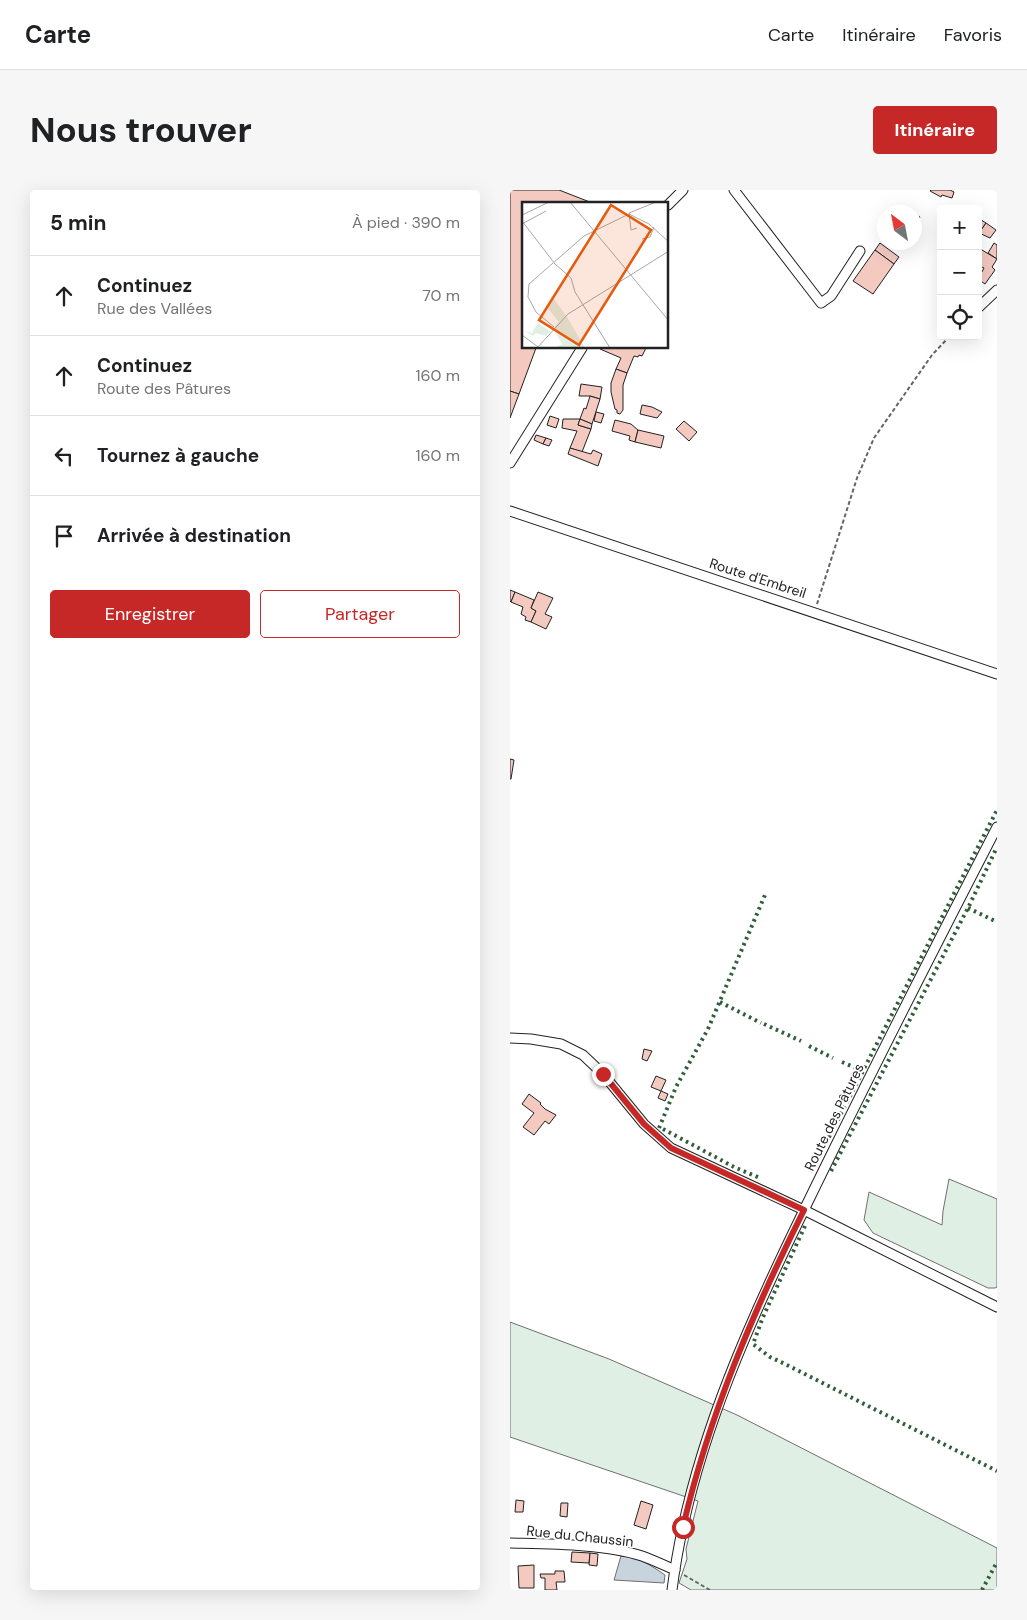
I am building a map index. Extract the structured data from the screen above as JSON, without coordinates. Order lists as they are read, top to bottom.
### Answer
{
  "streets": {
    "street": ["Route d'Embreil", "Route des Pâtures", "Rue du Chaussin"]
  },
  "crossings": [
    ["Route des Pâtures", "Rue du Chaussin"]
  ],
  "north": "top left",
  "page": {
    "header": "Carte",
    "nav": ["Carte", "Itinéraire", "Favoris"],
    "buttons": [
      "Itinéraire",
      ["Enregistrer", "Partager"]
    ],
    "title": "Nous trouver",
    "heading": ["5 min", "À pied · 390 m"],
    "map_buttons": ["+", "−"],
    "list": [
      ["Continuez", "Rue des Vallées", "70 m"],
      ["Continuez", "Route des Pâtures", "160 m"],
      ["Tournez à gauche", "160 m"],
      "Arrivée à destination"
    ]
  }
}
